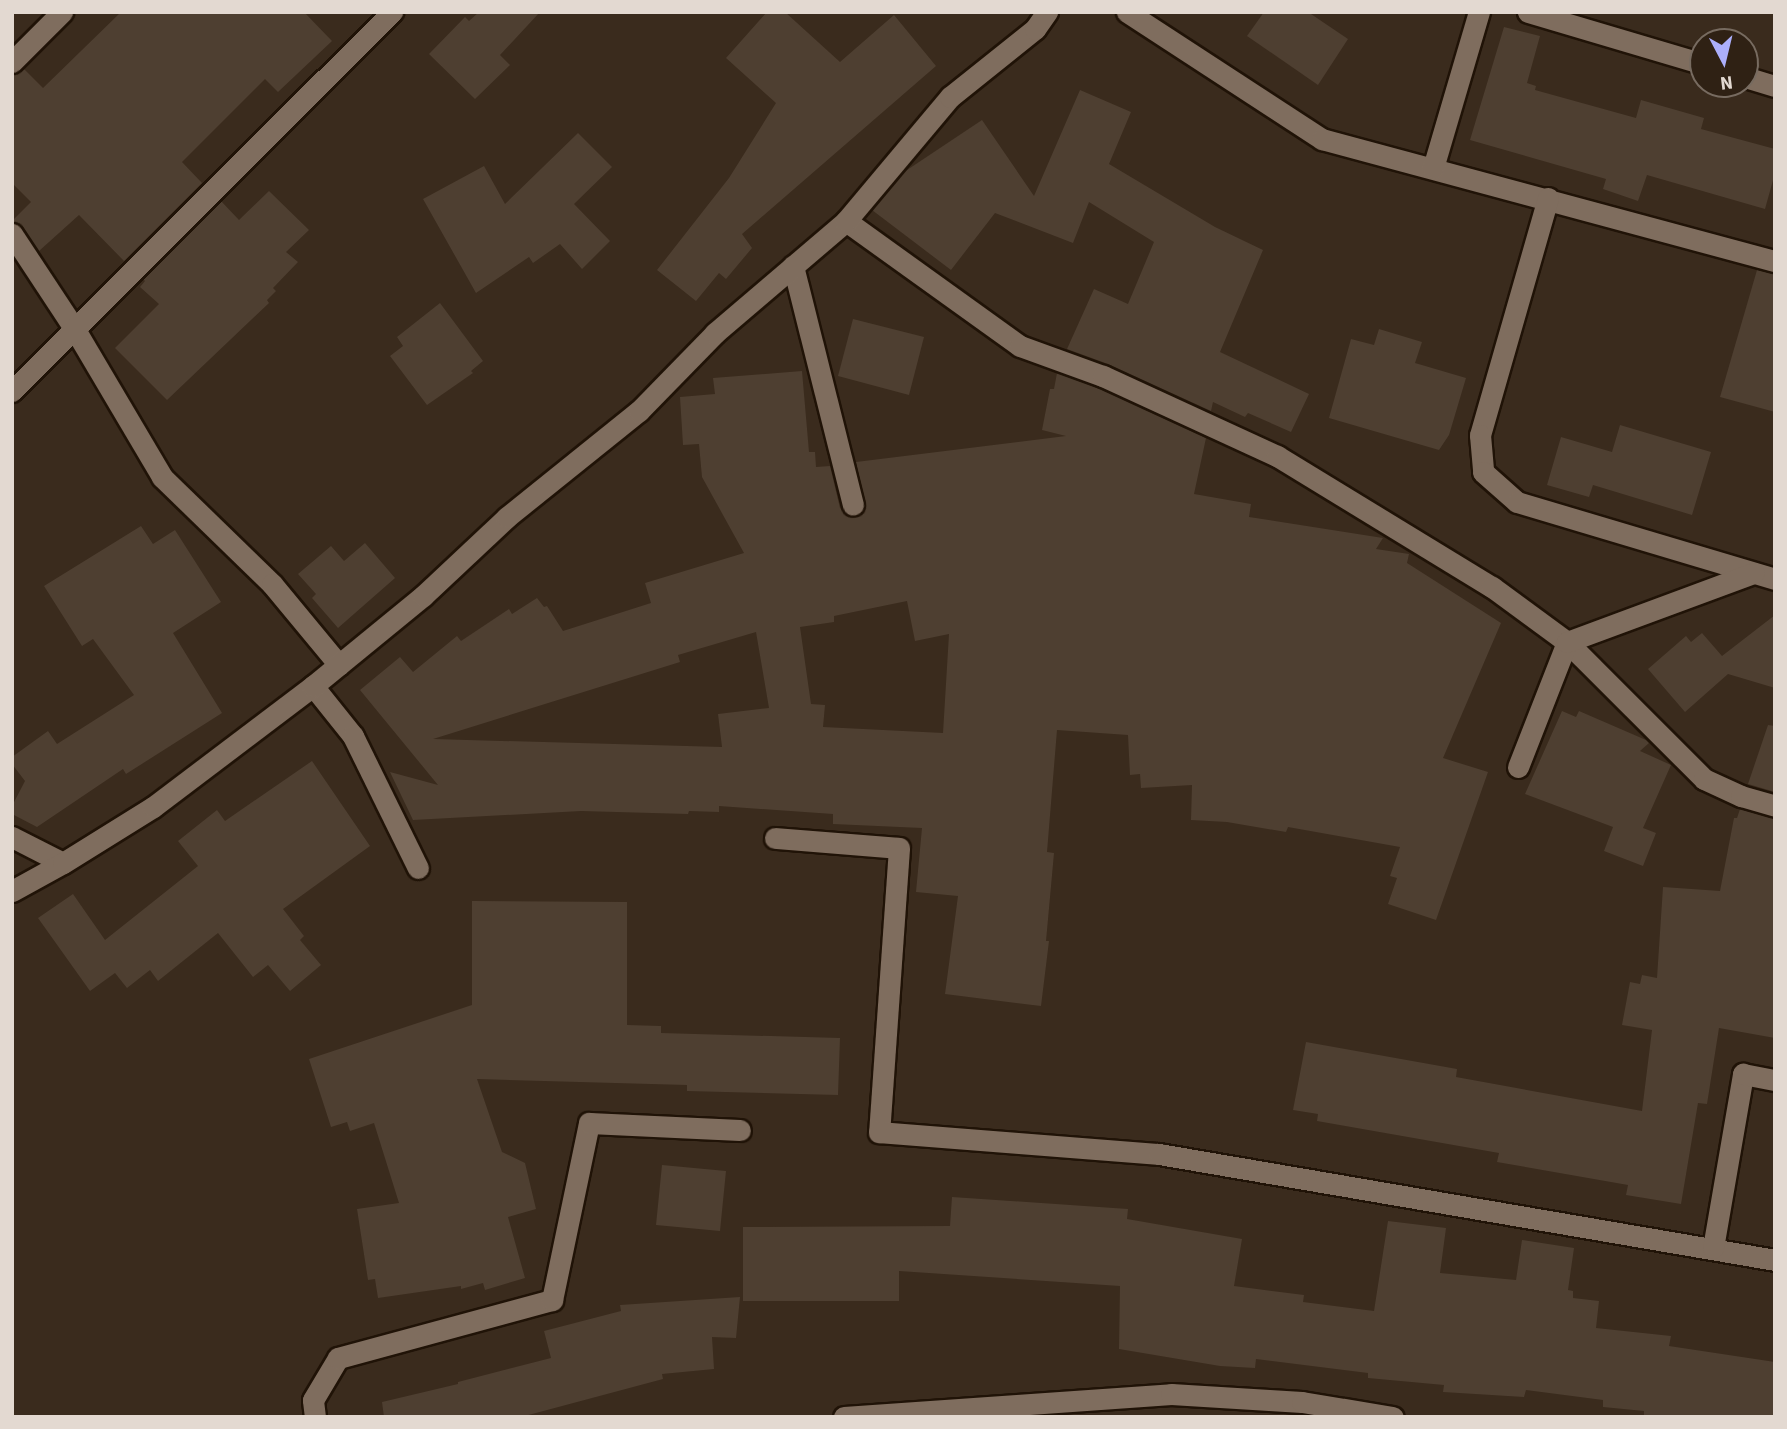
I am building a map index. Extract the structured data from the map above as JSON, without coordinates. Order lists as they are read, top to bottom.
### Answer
{
  "north": "bottom"
}
